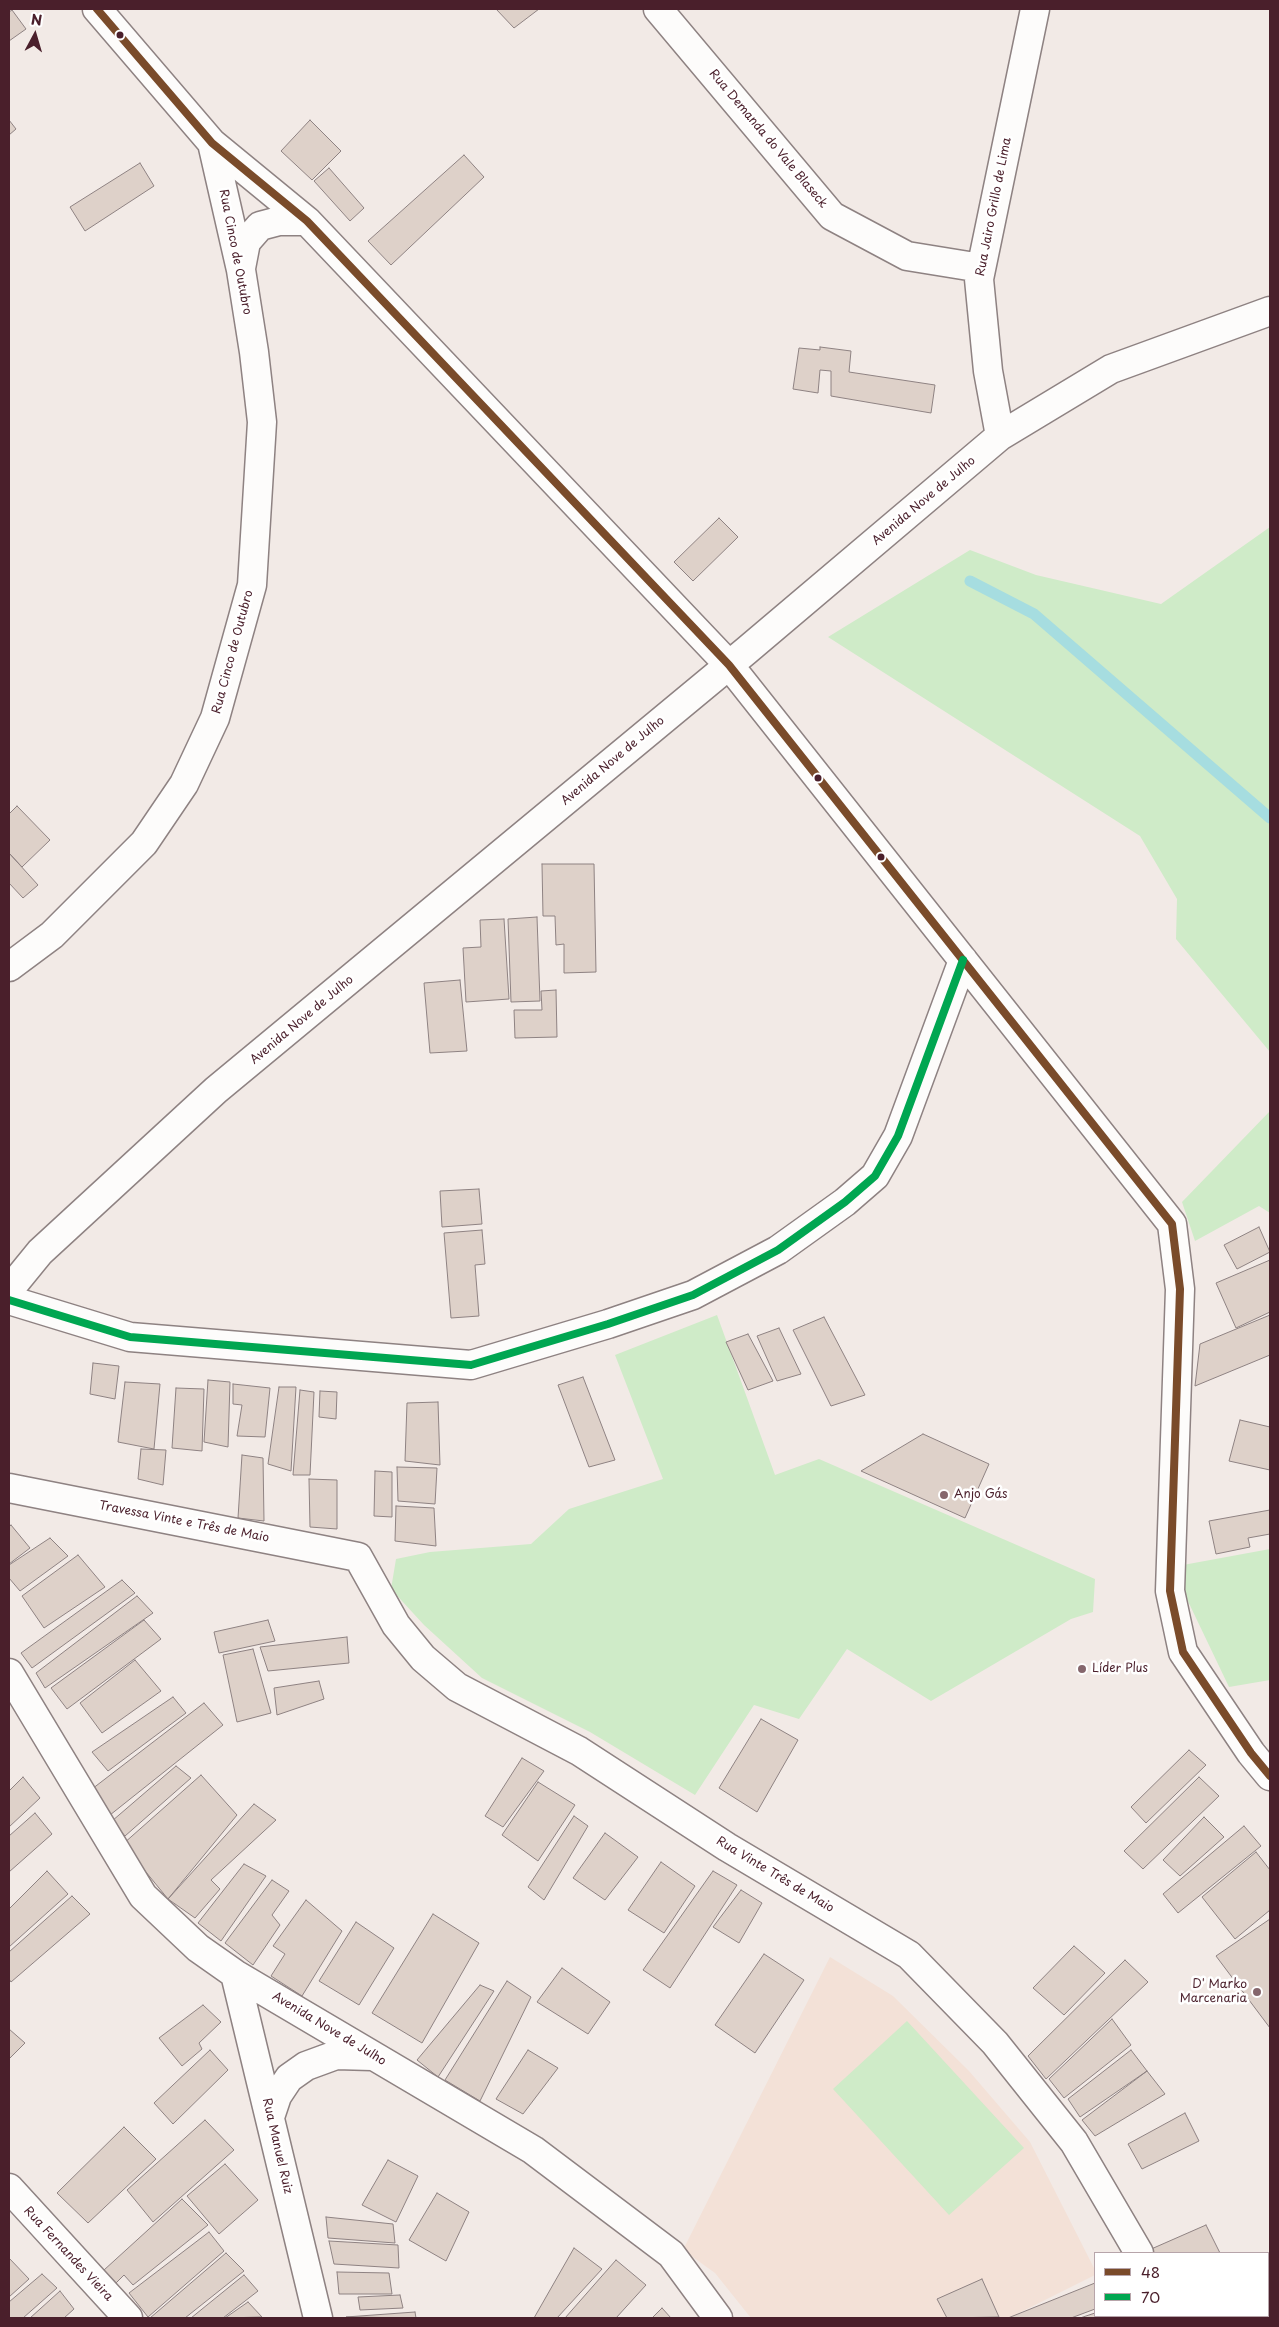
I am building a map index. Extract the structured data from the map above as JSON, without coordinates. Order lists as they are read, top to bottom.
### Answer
{
  "streets": {
    "street": [
      "Rua Demanda do Vale Blaseck",
      "Rua Jairo Grillo de Lima",
      "Rua Cinco de Outubro",
      "Avenida Nove de Julho",
      "Travessa Vinte e Três de Maio",
      "Rua Vinte Três de Maio",
      "Rua Manuel Ruiz",
      "Rua Fernandes Vieira"
    ]
  },
  "crossings": [
    ["Rua Demanda do Vale Blaseck", "Rua Jairo Grillo de Lima"],
    ["Rua Jairo Grillo de Lima", "Avenida Nove de Julho"],
    ["Avenida Nove de Julho", "Rua Manuel Ruiz"],
    ["Travessa Vinte e Três de Maio", "Rua Vinte Três de Maio"]
  ],
  "places": ["Anjo Gás", "Líder Plus", "D' Marko Marcenaria"],
  "lines": ["transit line 48", "transit line 70"],
  "legend": ["48", "70"],
  "north": "top"
}
